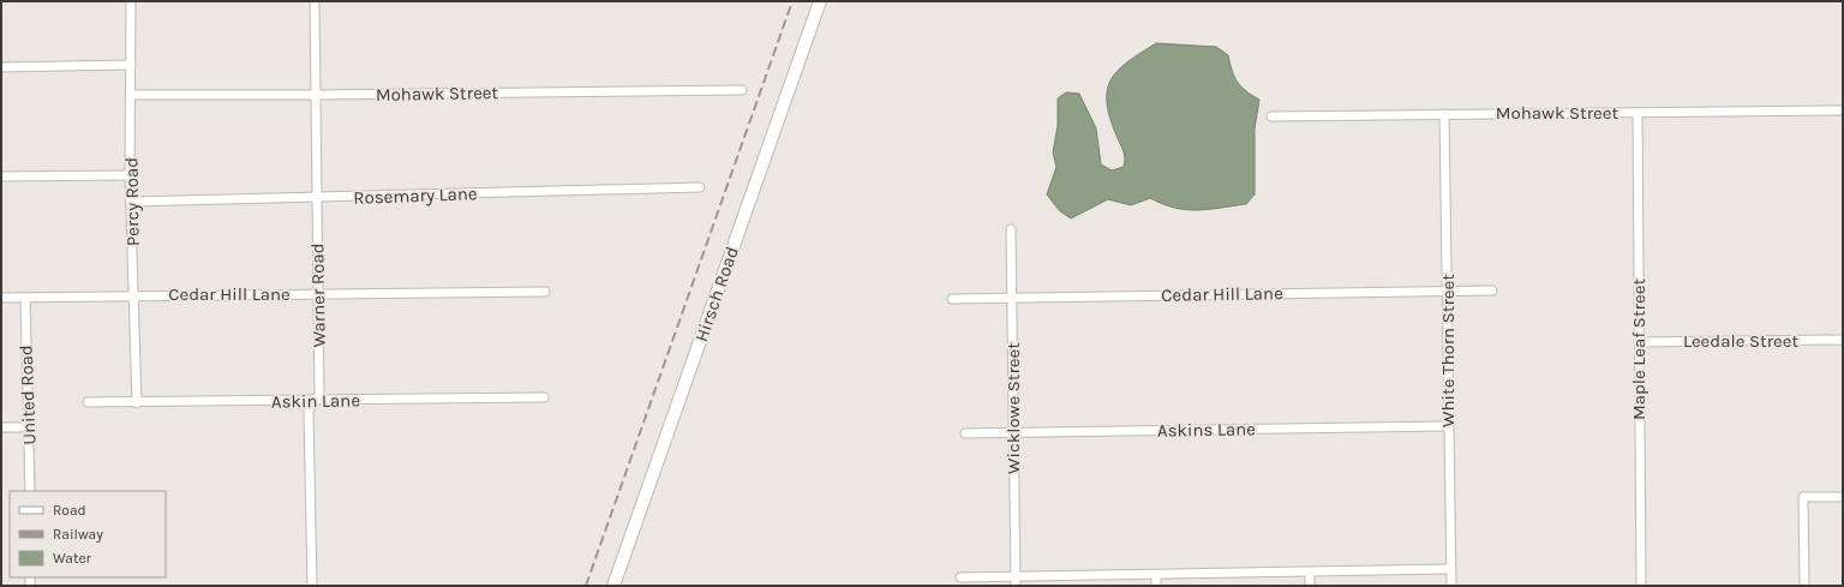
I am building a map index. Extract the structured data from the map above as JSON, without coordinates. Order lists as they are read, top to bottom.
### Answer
{
  "streets": {
    "main road": ["Hirsch Road"],
    "street": [
      "Mohawk Street",
      "Rosemary Lane",
      "Percy Road",
      "Cedar Hill Lane",
      "Warner Road",
      "Leedale Street",
      "Maple Leaf Street",
      "White Thorn Street",
      "United Road",
      "Askin Lane",
      "Wicklowe Street",
      "Askins Lane"
    ]
  },
  "crossings": [
    ["Mohawk Street", "Percy Road"],
    ["Mohawk Street", "Warner Road"],
    ["Mohawk Street", "Maple Leaf Street"],
    ["Mohawk Street", "White Thorn Street"],
    ["Rosemary Lane", "Percy Road"],
    ["Rosemary Lane", "Warner Road"],
    ["Percy Road", "Cedar Hill Lane"],
    ["Percy Road", "Askin Lane"],
    ["Cedar Hill Lane", "Warner Road"],
    ["Cedar Hill Lane", "White Thorn Street"],
    ["Cedar Hill Lane", "United Road"],
    ["Cedar Hill Lane", "Wicklowe Street"],
    ["Warner Road", "Askin Lane"],
    ["Leedale Street", "Maple Leaf Street"],
    ["White Thorn Street", "Askins Lane"],
    ["Wicklowe Street", "Askins Lane"]
  ],
  "legend": ["Road", "Railway", "Water"]
}
